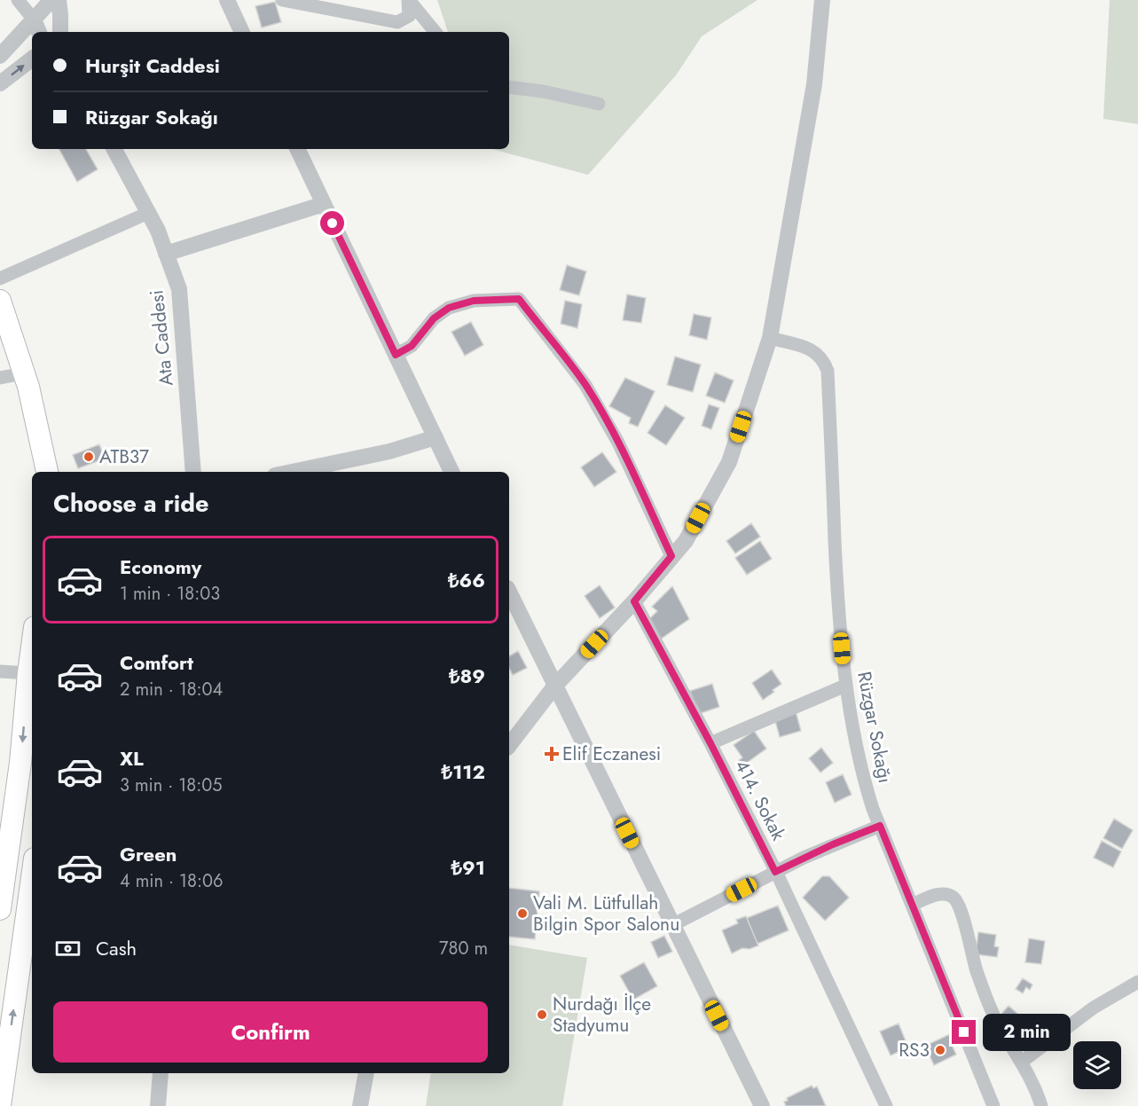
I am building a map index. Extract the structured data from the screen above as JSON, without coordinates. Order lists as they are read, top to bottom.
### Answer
{
  "streets": {
    "street": ["Ata Caddesi", "Rüzgar Sokağı", "414. Sokak"]
  },
  "places": {
    "other": [
      "ATB37",
      "Vali M. Lütfullah Bilgin Spor Salonu",
      "Nurdağı İlçe Stadyumu",
      "RS3"
    ],
    "health": ["Elif Eczanesi"]
  },
  "page": {
    "banner": ["Hurşit Caddesi", "Rüzgar Sokağı"],
    "heading": "Choose a ride",
    "list": [
      {
        "name": "Economy",
        "note": "1 min · 18:03",
        "value": "₺66"
      },
      {
        "name": "Comfort",
        "note": "2 min · 18:04",
        "value": "₺89"
      },
      {
        "name": "XL",
        "note": "3 min · 18:05",
        "value": "₺112"
      },
      {
        "name": "Green",
        "note": "4 min · 18:06",
        "value": "₺91"
      }
    ],
    "pay": ["Cash", "780 m"],
    "buttons": "Confirm",
    "bubble": "2 min"
  }
}
